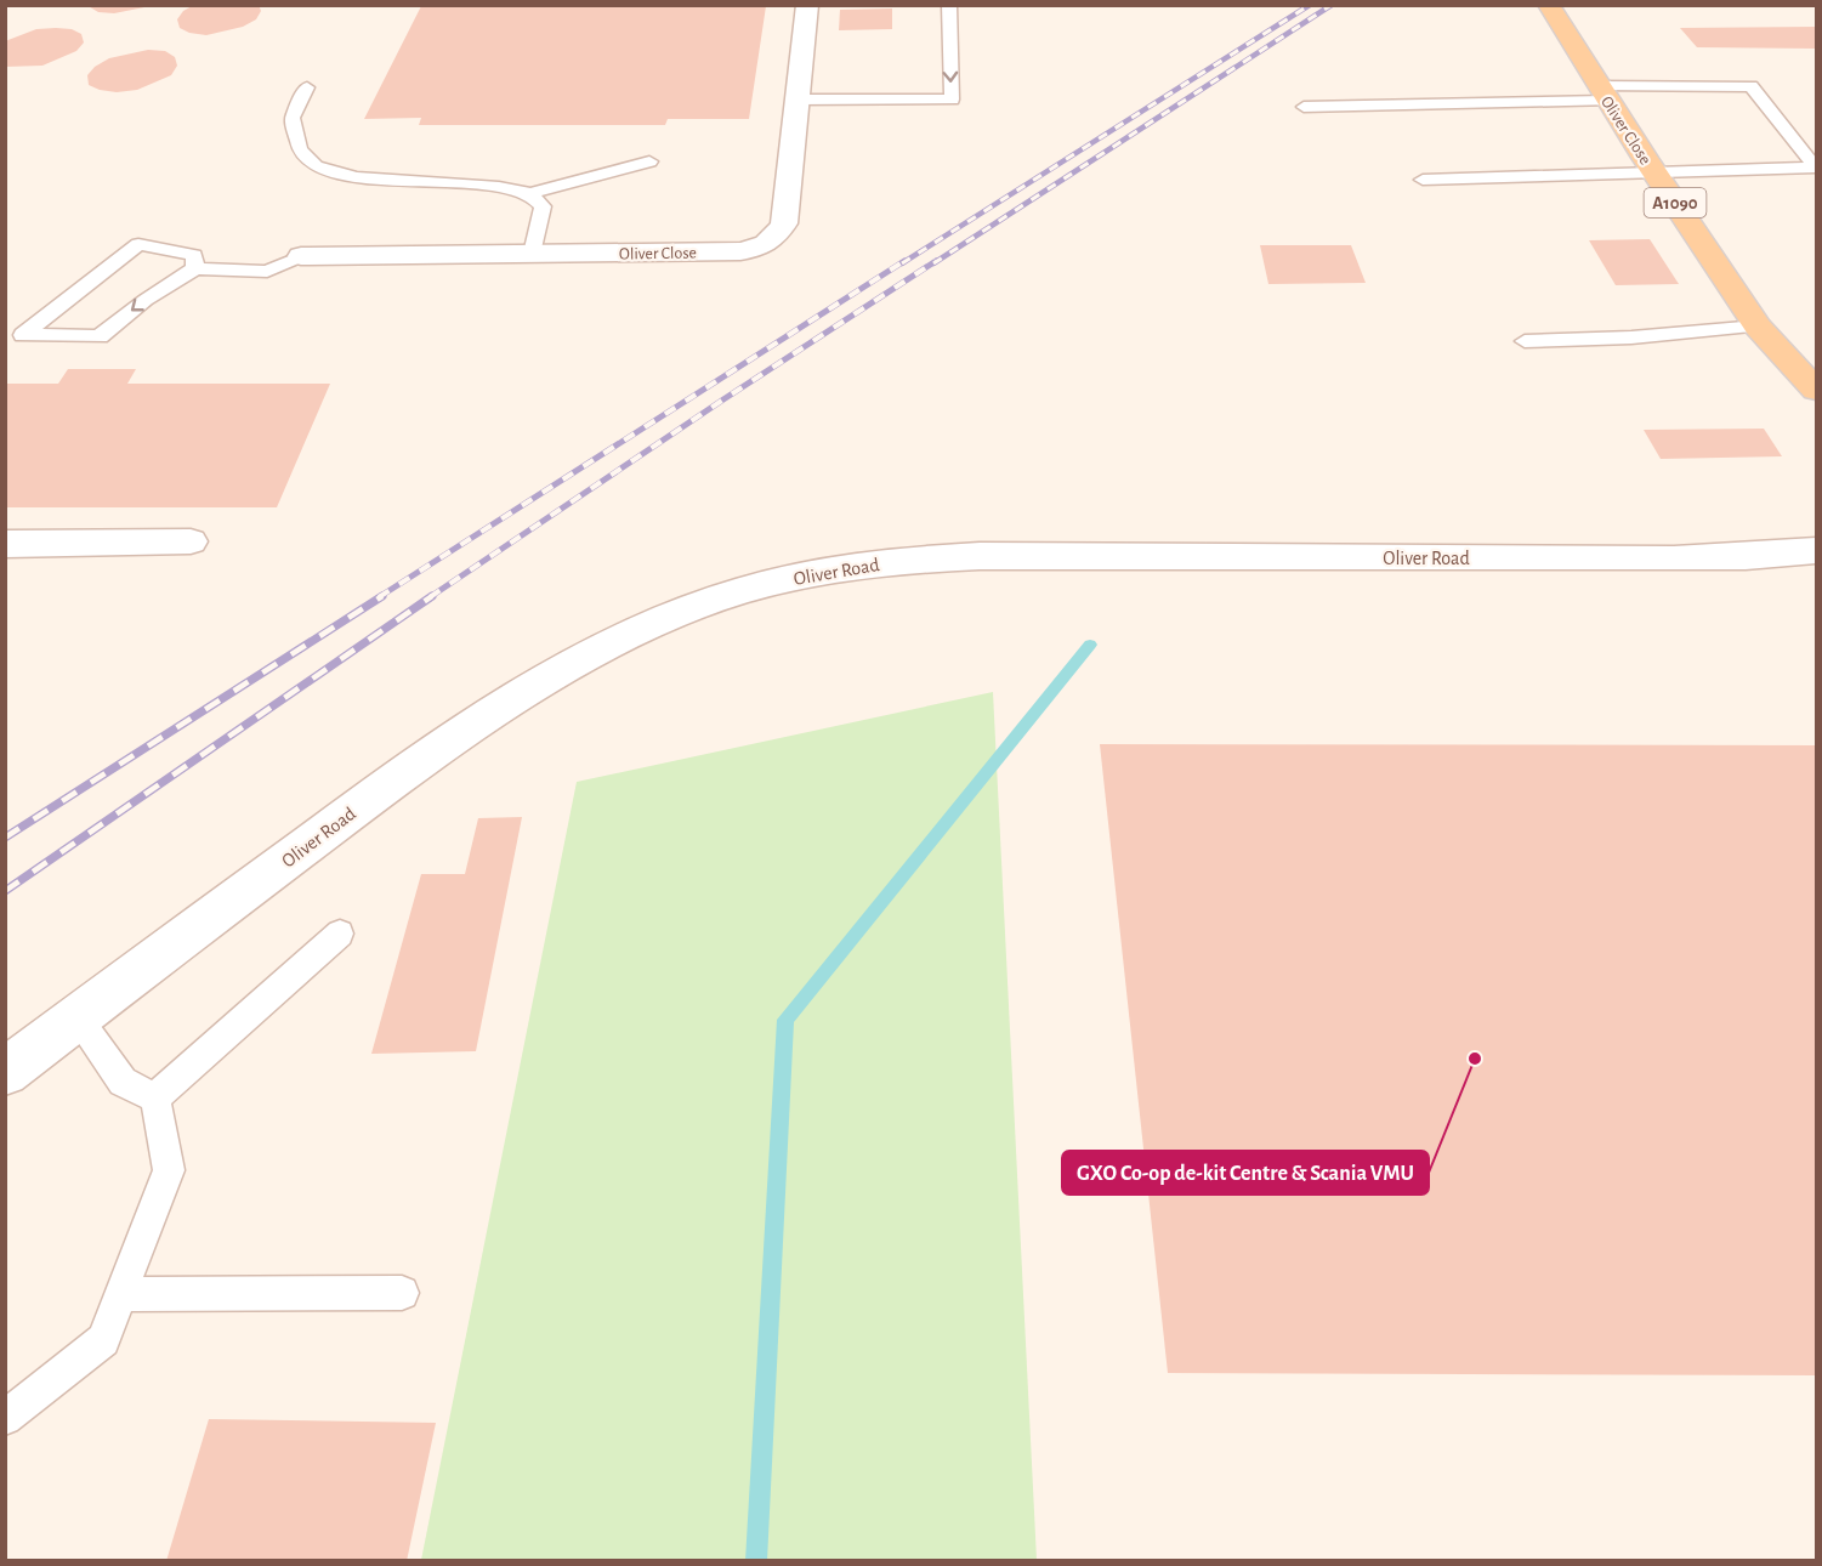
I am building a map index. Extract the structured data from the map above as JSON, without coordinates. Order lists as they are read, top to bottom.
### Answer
{
  "streets": {
    "main road": ["Oliver Close", "A1090"],
    "street": ["Oliver Road"]
  },
  "places": ["GXO Co-op de-kit Centre & Scania VMU"]
}
